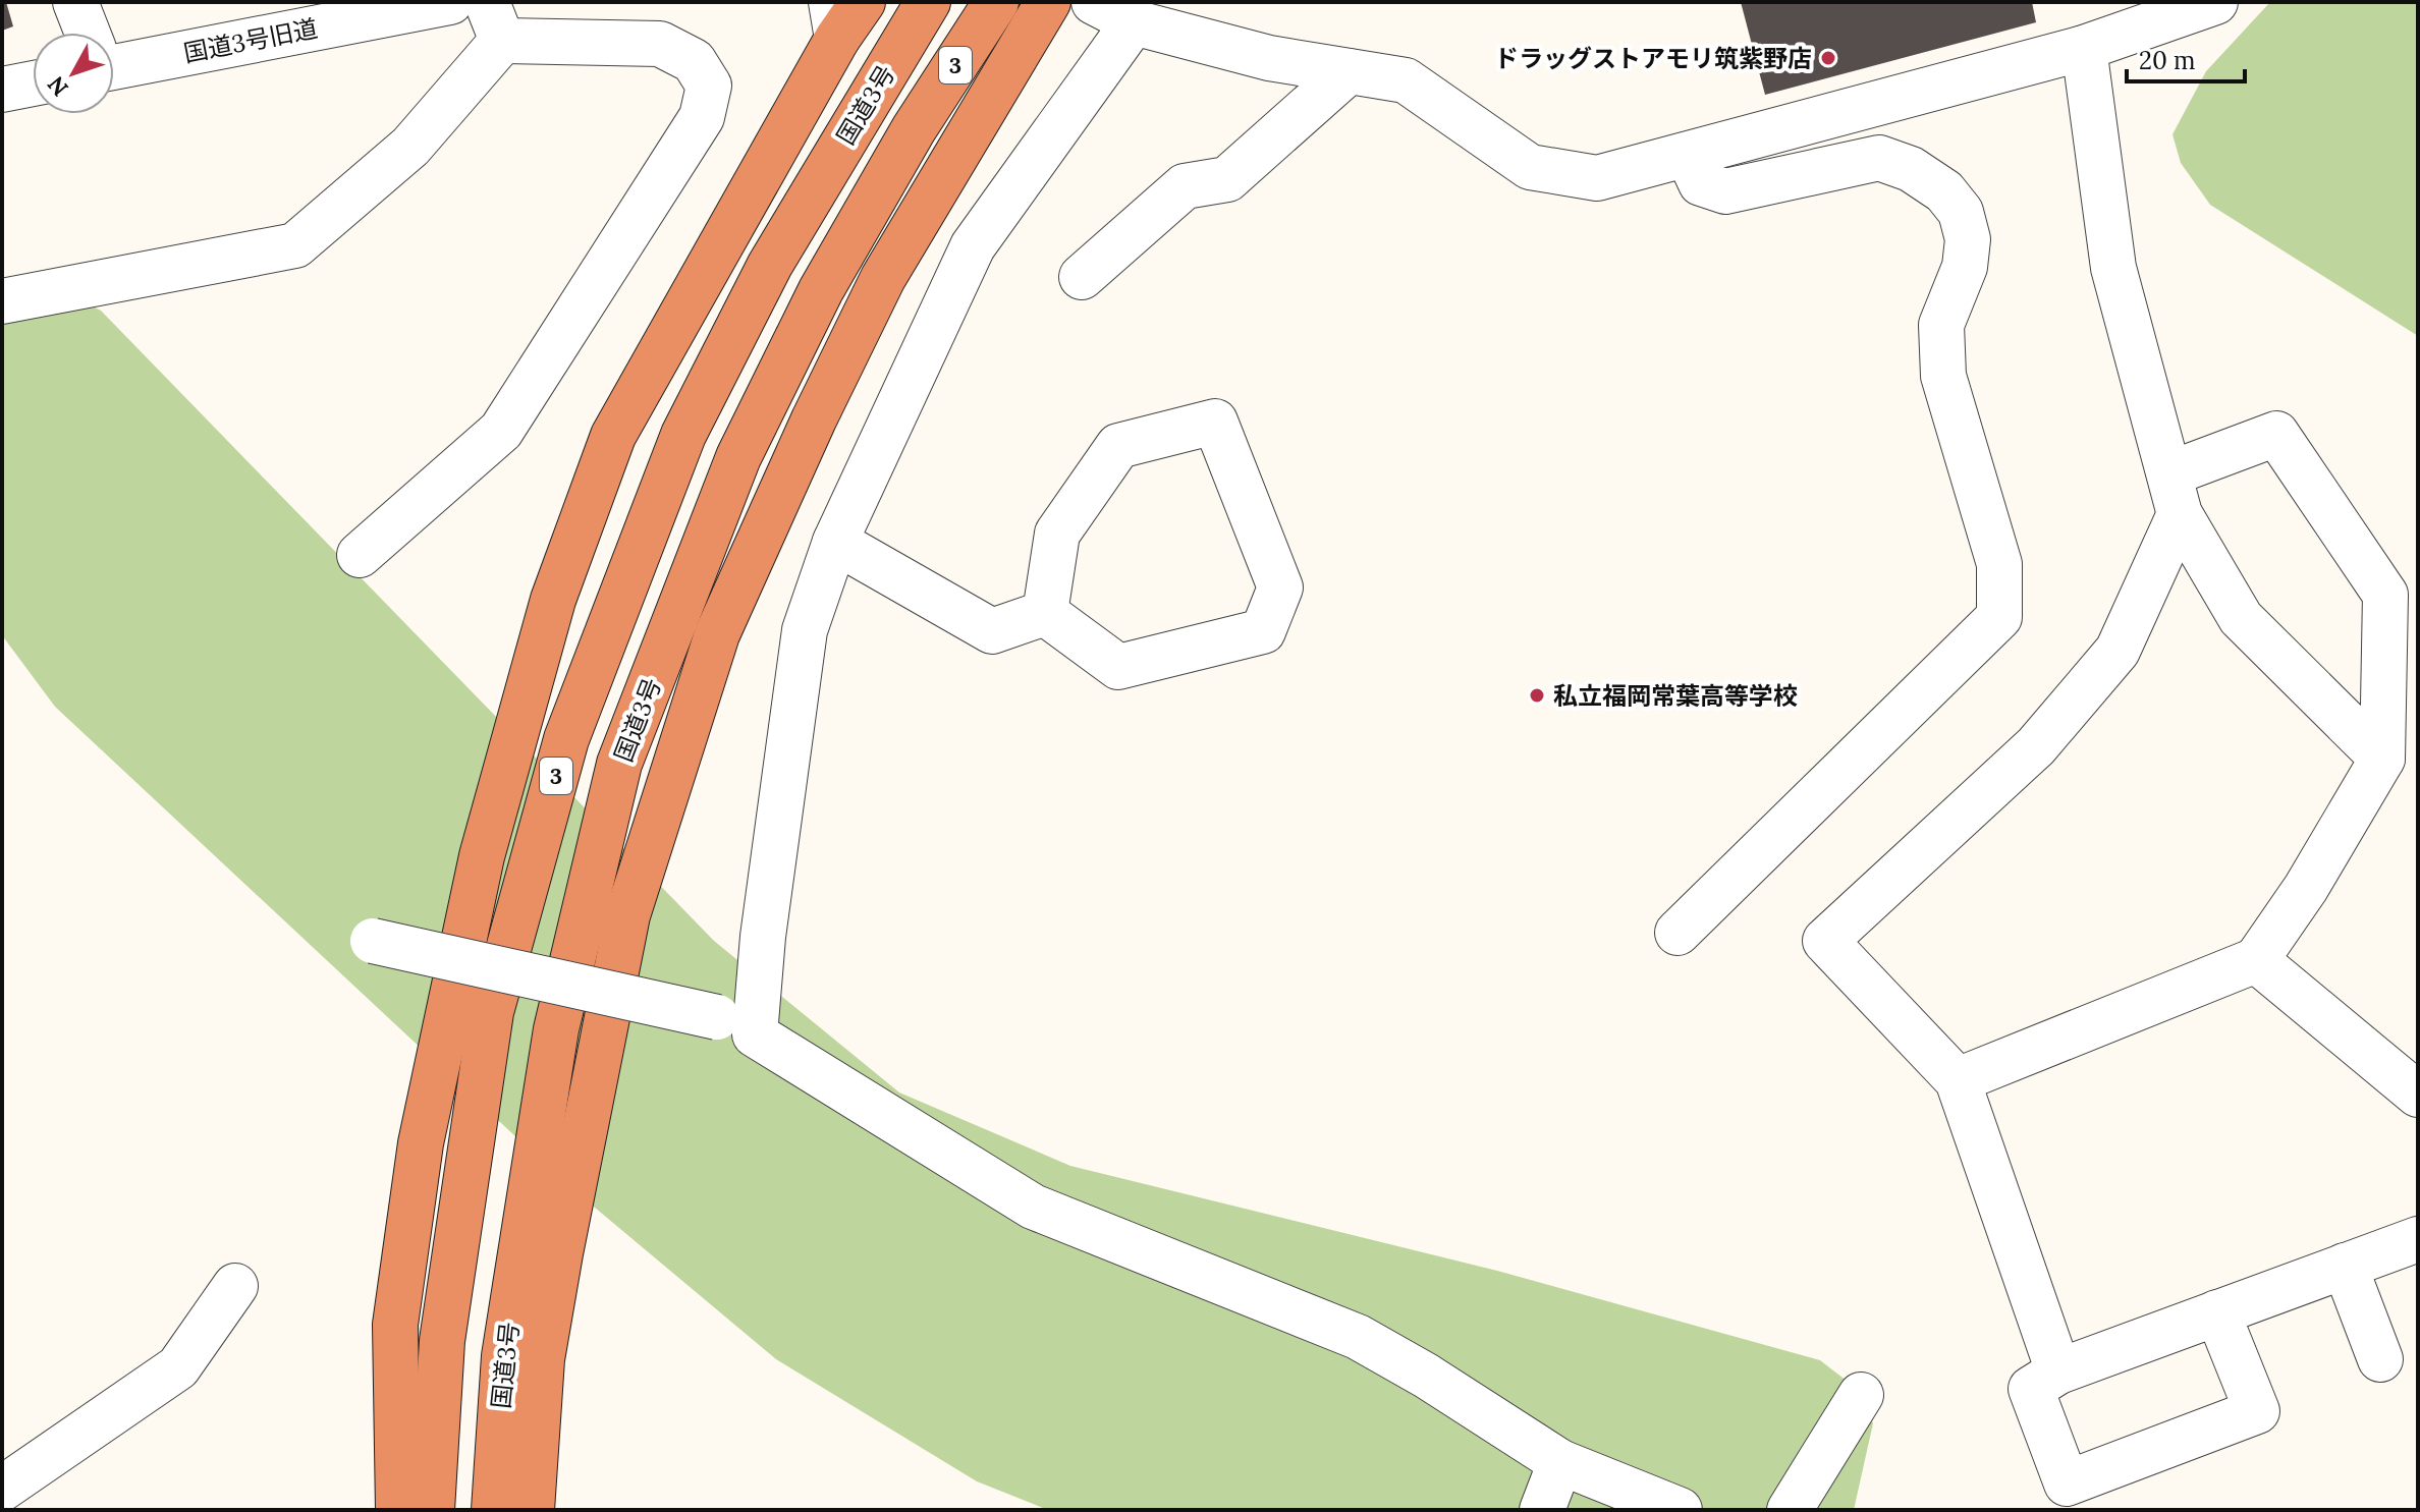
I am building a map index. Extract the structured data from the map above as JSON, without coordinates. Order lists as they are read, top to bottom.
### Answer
{
  "streets": {
    "highway": ["3", "国道3号"],
    "street": ["国道3号旧道"]
  },
  "places": ["ドラッグストアモリ筑紫野店", "私立福岡常葉高等学校"],
  "scale_bar": "20 m",
  "north": "bottom left"
}
